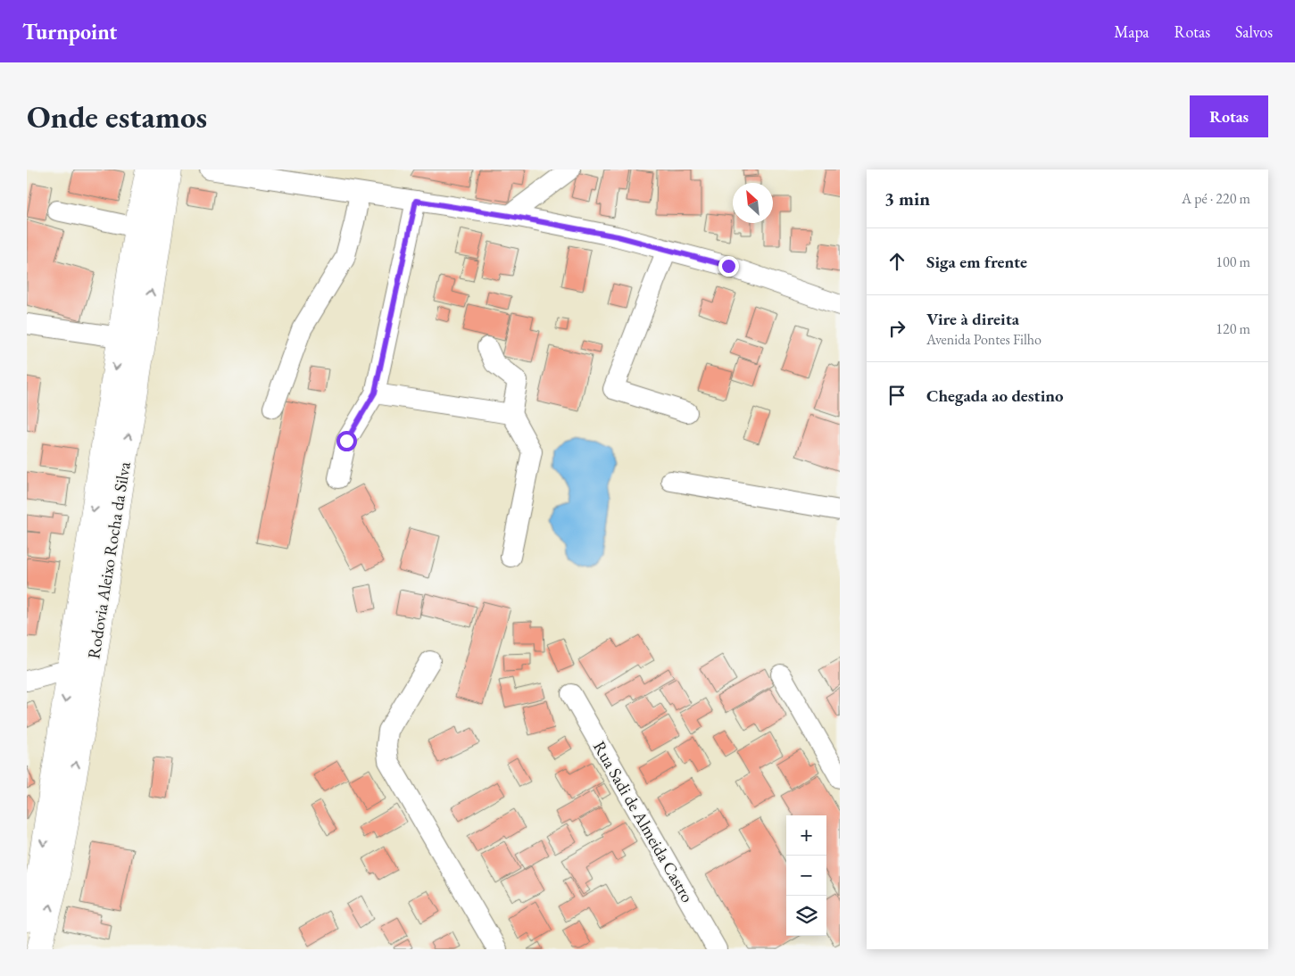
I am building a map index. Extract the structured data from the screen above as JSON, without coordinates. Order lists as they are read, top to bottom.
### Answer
{
  "streets": {
    "main road": ["Rodovia Aleixo Rocha da Silva"],
    "street": ["Rua Sadi de Almeida Castro"]
  },
  "north": "top left",
  "page": {
    "header": "Turnpoint",
    "nav": ["Mapa", "Rotas", "Salvos"],
    "buttons": "Rotas",
    "title": "Onde estamos",
    "heading": ["3 min", "A pé · 220 m"],
    "list": [
      ["Siga em frente", "100 m"],
      ["Vire à direita", "Avenida Pontes Filho", "120 m"],
      "Chegada ao destino"
    ],
    "map_buttons": ["+", "−"]
  }
}
